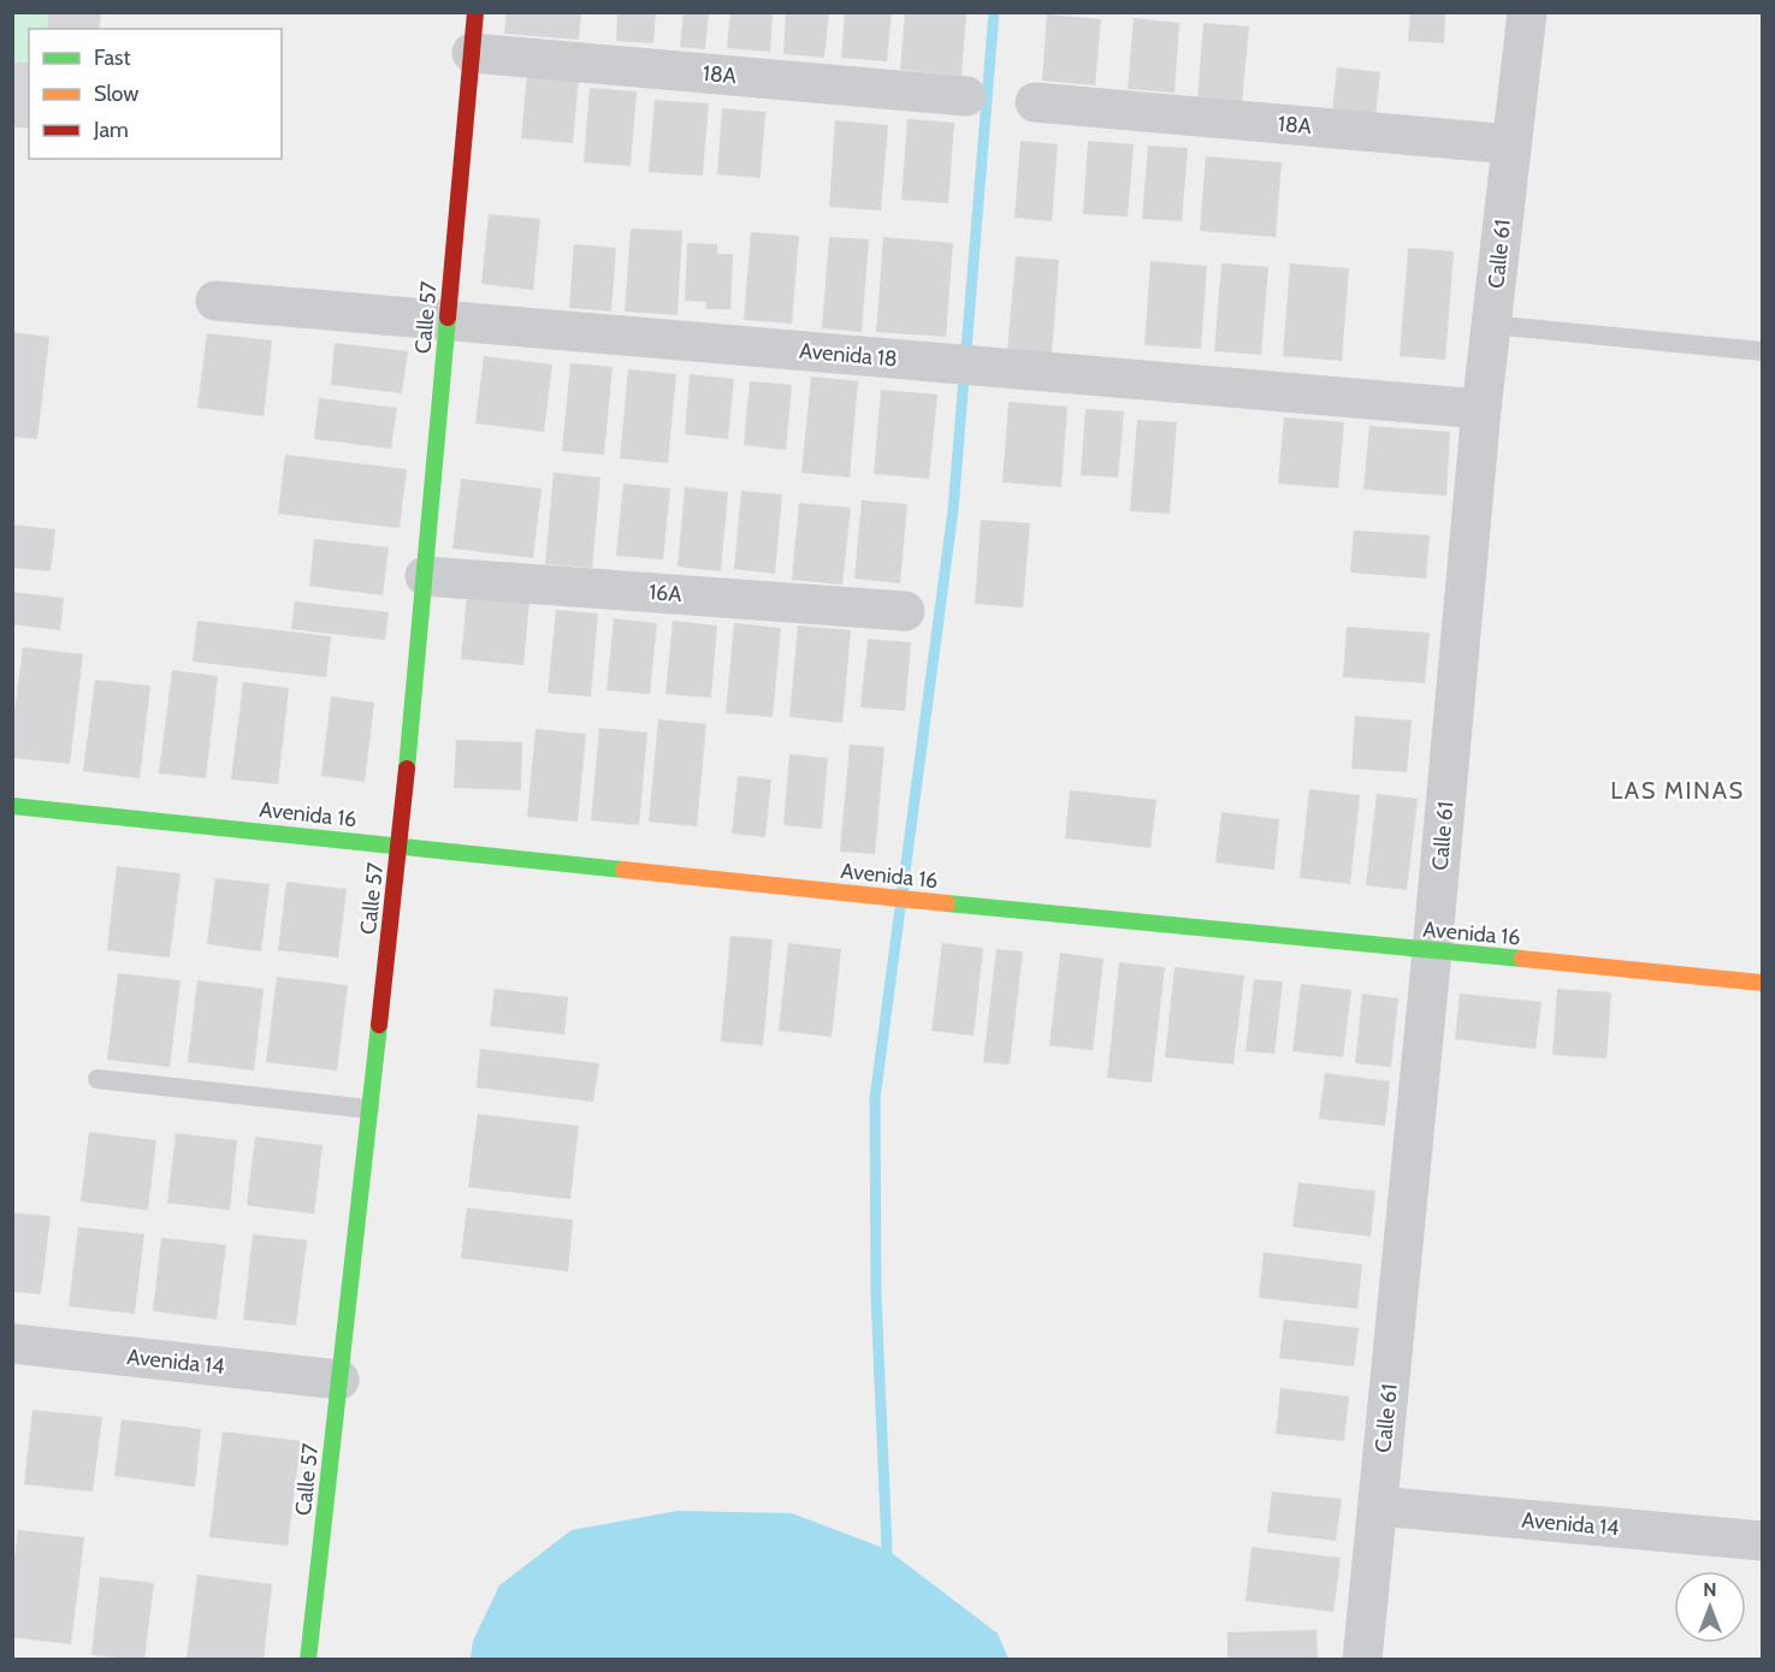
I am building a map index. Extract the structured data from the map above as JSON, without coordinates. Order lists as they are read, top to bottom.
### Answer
{
  "streets": {
    "street": [
      "18A",
      "Calle 61",
      "Calle 57",
      "Avenida 18",
      "16A",
      "Avenida 16",
      "Avenida 14"
    ]
  },
  "crossings": [
    ["18A", "Calle 61"],
    ["18A", "Calle 57"],
    ["Calle 61", "Avenida 18"],
    ["Calle 61", "Avenida 16"],
    ["Calle 61", "Avenida 14"],
    ["Calle 57", "Avenida 18"],
    ["Calle 57", "16A"],
    ["Calle 57", "Avenida 16"],
    ["Calle 57", "Avenida 14"]
  ],
  "districts": ["LAS MINAS"],
  "legend": ["Fast", "Slow", "Jam"],
  "north": "top"
}
